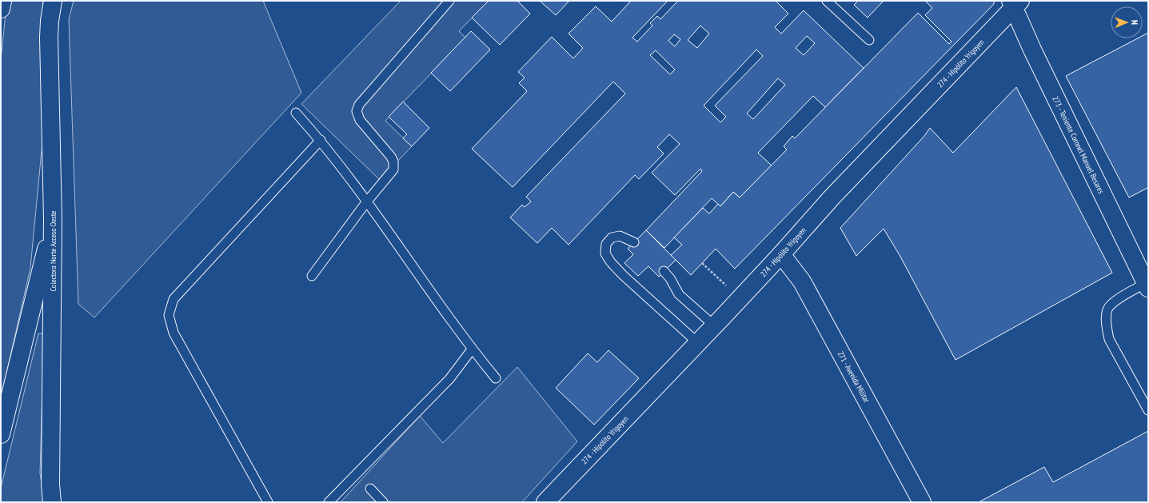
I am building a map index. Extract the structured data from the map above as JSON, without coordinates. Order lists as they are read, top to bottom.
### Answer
{
  "streets": {
    "main road": [
      "274 - Hipólito Yrigoyen",
      "273 - Teniente Coronel Manuel Besares",
      "Colectora Norte Acceso Oeste",
      "271 - Avenida Militar"
    ]
  },
  "crossings": [
    ["274 - Hipólito Yrigoyen", "273 - Teniente Coronel Manuel Besares"],
    ["274 - Hipólito Yrigoyen", "271 - Avenida Militar"]
  ],
  "north": "right"
}
